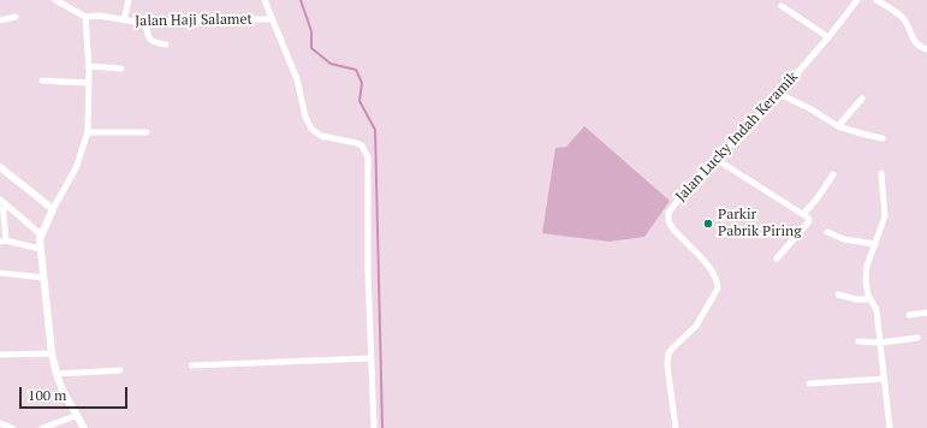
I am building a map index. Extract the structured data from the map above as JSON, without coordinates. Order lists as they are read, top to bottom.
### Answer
{
  "streets": {
    "street": ["Jalan Haji Salamet", "Jalan Lucky Indah Keramik"]
  },
  "places": ["Parkir Pabrik Piring"],
  "scale_bar": "100 m"
}
